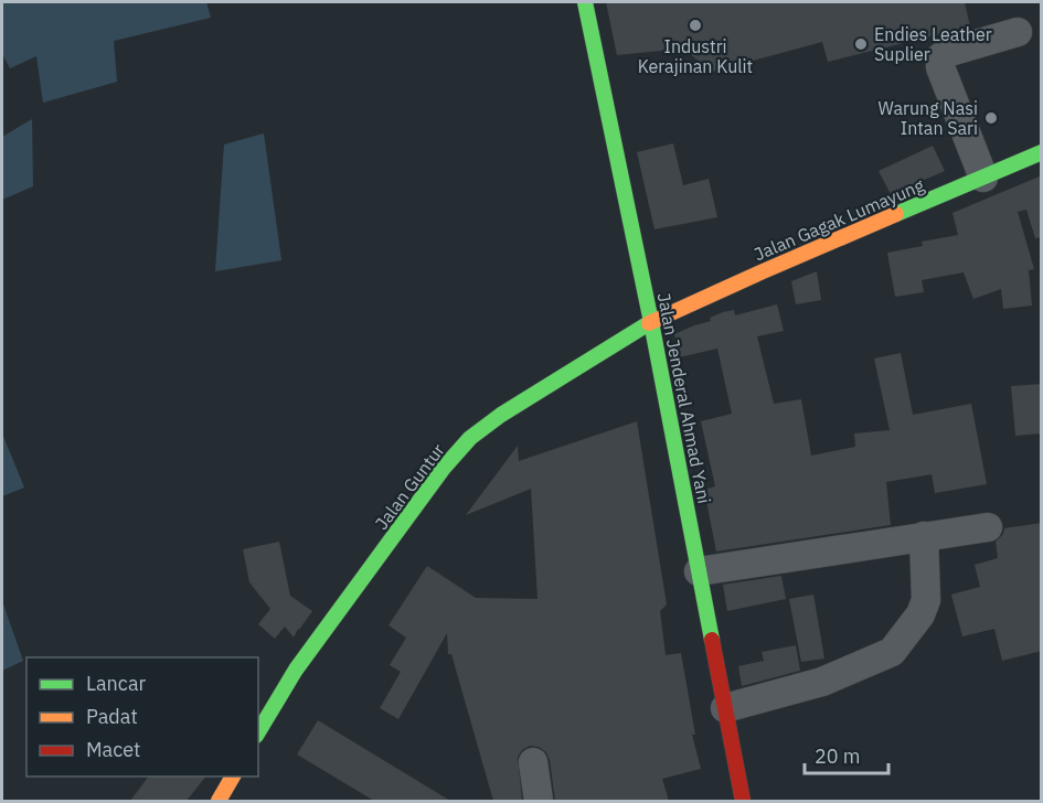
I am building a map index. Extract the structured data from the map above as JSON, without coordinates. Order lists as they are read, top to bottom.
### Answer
{
  "streets": {
    "street": ["Jalan Gagak Lumayung", "Jalan Jenderal Ahmad Yani", "Jalan Guntur"]
  },
  "crossings": [
    ["Jalan Gagak Lumayung", "Jalan Jenderal Ahmad Yani"],
    ["Jalan Gagak Lumayung", "Jalan Guntur"],
    ["Jalan Jenderal Ahmad Yani", "Jalan Guntur"]
  ],
  "places": ["Industri Kerajinan Kulit", "Endies Leather Suplier", "Warung Nasi Intan Sari"],
  "legend": ["Lancar", "Padat", "Macet"],
  "scale_bar": "20 m"
}
